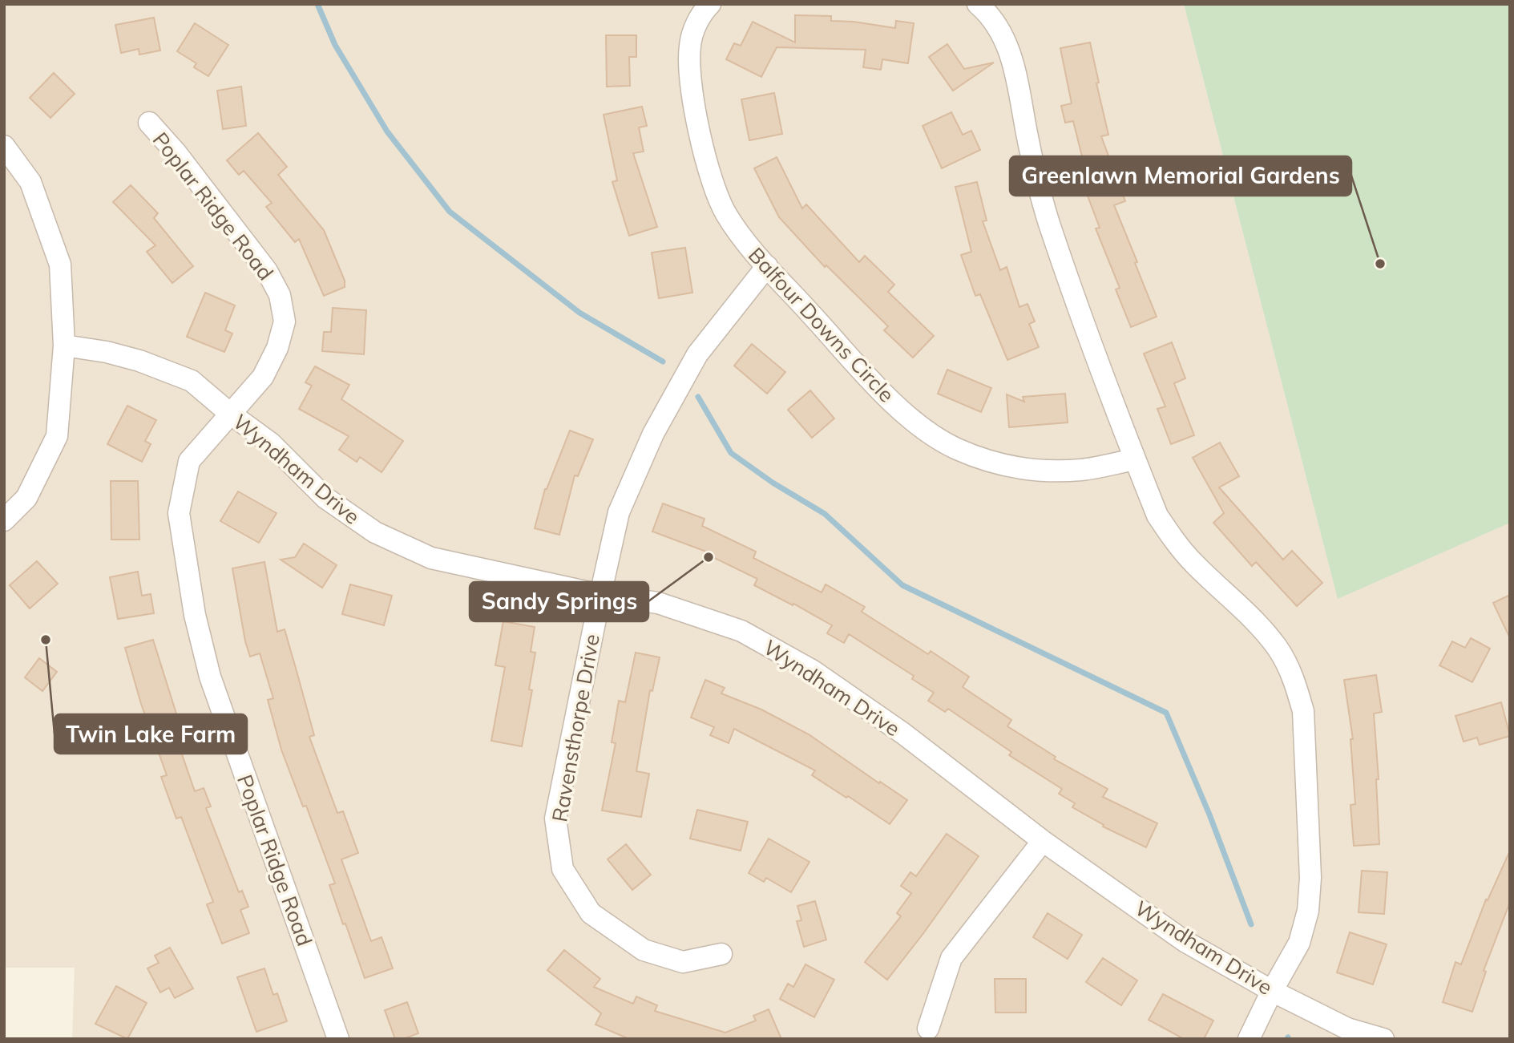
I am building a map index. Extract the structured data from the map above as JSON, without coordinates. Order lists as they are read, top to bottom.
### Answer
{
  "streets": {
    "street": [
      "Poplar Ridge Road",
      "Balfour Downs Circle",
      "Wyndham Drive",
      "Ravensthorpe Drive"
    ]
  },
  "crossings": [
    ["Poplar Ridge Road", "Wyndham Drive"],
    ["Balfour Downs Circle", "Ravensthorpe Drive"],
    ["Wyndham Drive", "Ravensthorpe Drive"]
  ],
  "places": ["Greenlawn Memorial Gardens", "Sandy Springs", "Twin Lake Farm"]
}
